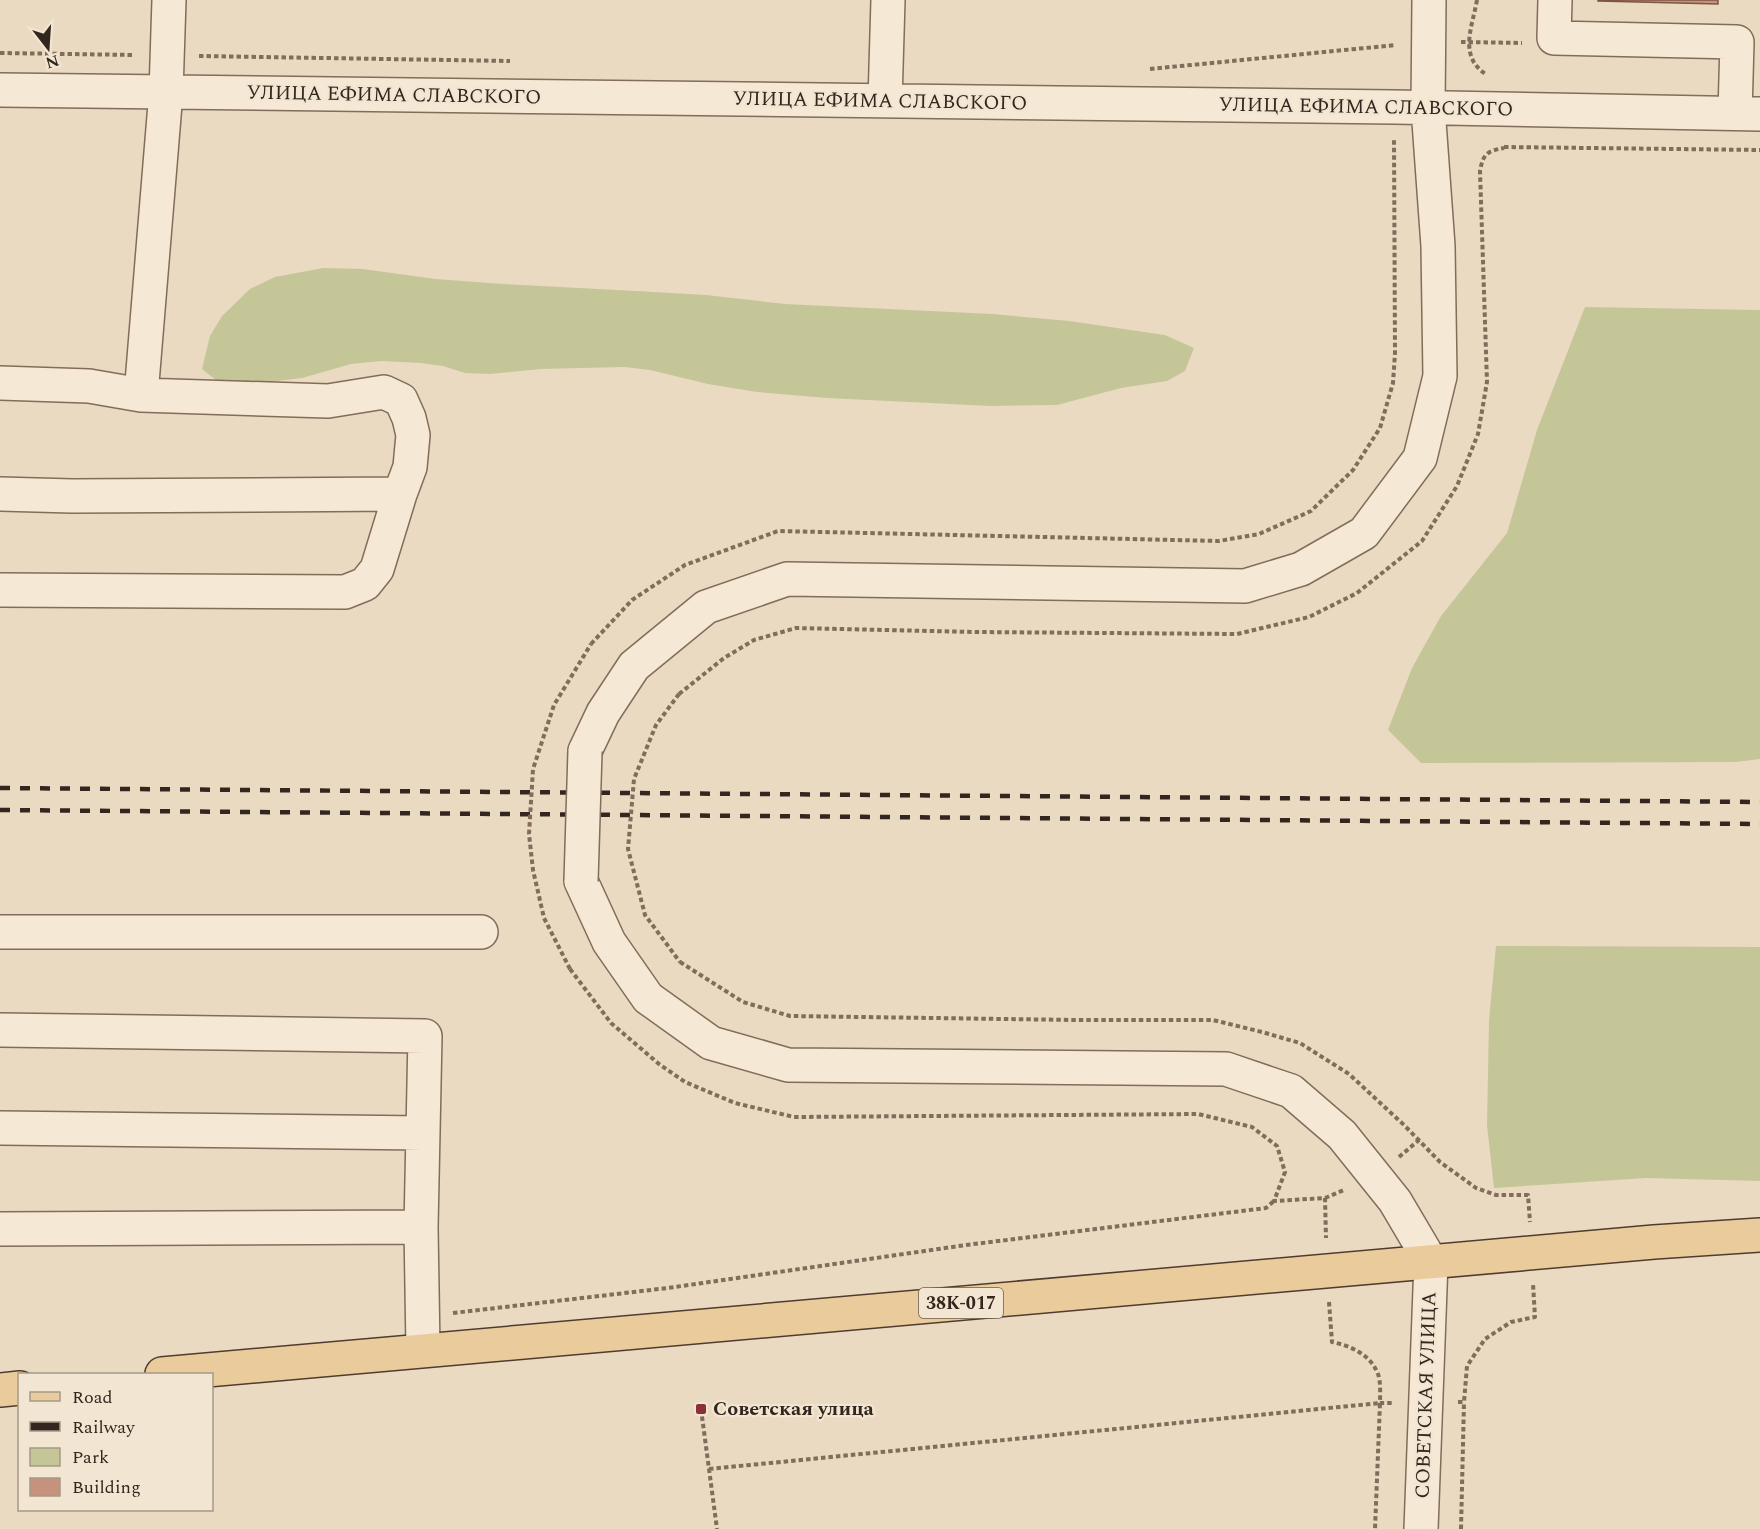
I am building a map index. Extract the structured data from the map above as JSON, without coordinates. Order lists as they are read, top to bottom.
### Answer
{
  "streets": {
    "main road": ["38К-017"],
    "street": ["УЛИЦА ЕФИМА СЛАВСКОГО", "СОВЕТСКАЯ УЛИЦА"]
  },
  "crossings": [
    ["38К-017", "СОВЕТСКАЯ УЛИЦА"]
  ],
  "places": {
    "transit": ["Советская улица"]
  },
  "legend": [
    "Road",
    "Railway",
    "Park",
    "Building"
  ],
  "north": "bottom"
}
